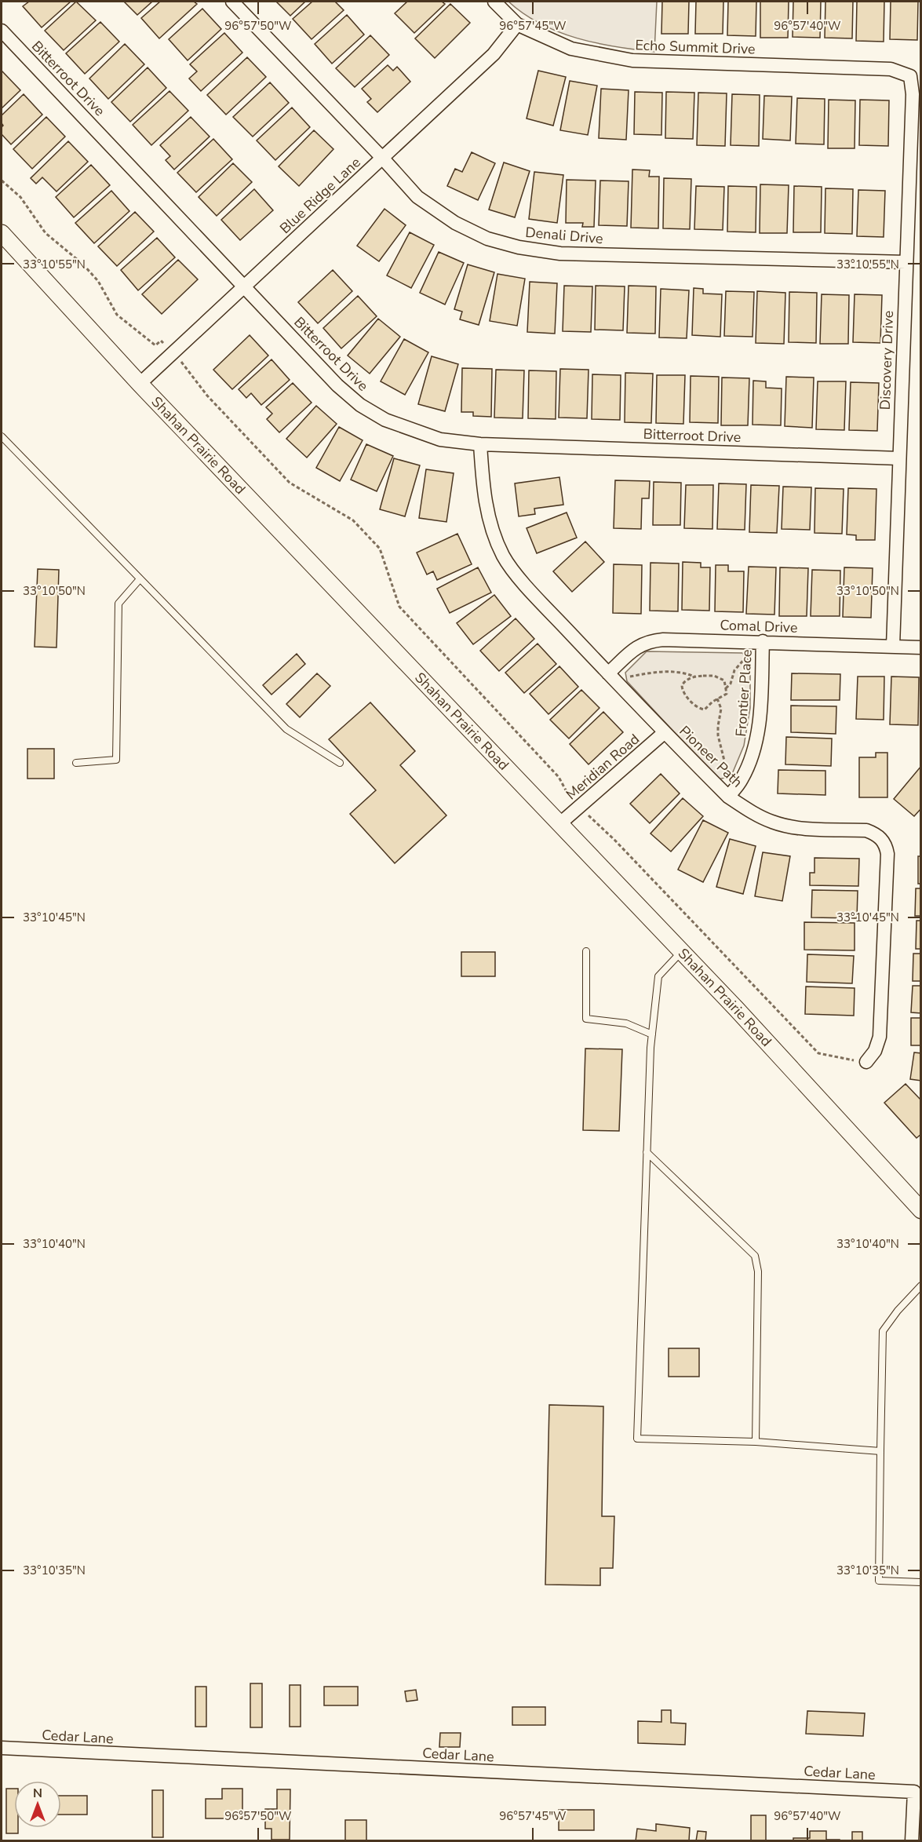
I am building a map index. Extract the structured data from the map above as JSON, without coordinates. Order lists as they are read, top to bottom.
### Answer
{
  "streets": {
    "street": [
      "Echo Summit Drive",
      "Bitterroot Drive",
      "Blue Ridge Lane",
      "Denali Drive",
      "Discovery Drive",
      "Shahan Prairie Road",
      "Comal Drive",
      "Frontier Place",
      "Pioneer Path",
      "Meridian Road",
      "Cedar Lane"
    ]
  },
  "crossings": [
    ["Echo Summit Drive", "Blue Ridge Lane"],
    ["Echo Summit Drive", "Discovery Drive"],
    ["Bitterroot Drive", "Blue Ridge Lane"],
    ["Bitterroot Drive", "Discovery Drive"],
    ["Bitterroot Drive", "Pioneer Path"],
    ["Blue Ridge Lane", "Denali Drive"],
    ["Blue Ridge Lane", "Shahan Prairie Road"],
    ["Denali Drive", "Discovery Drive"],
    ["Discovery Drive", "Comal Drive"],
    ["Shahan Prairie Road", "Meridian Road"],
    ["Comal Drive", "Frontier Place"],
    ["Comal Drive", "Pioneer Path"],
    ["Frontier Place", "Pioneer Path"],
    ["Pioneer Path", "Meridian Road"]
  ],
  "north": "top",
  "coordinates": [
    "96°57'50\"W",
    "96°57'45\"W",
    "96°57'40\"W",
    "33°10'55\"N",
    "33°10'50\"N",
    "33°10'45\"N",
    "33°10'40\"N",
    "33°10'35\"N"
  ]
}
